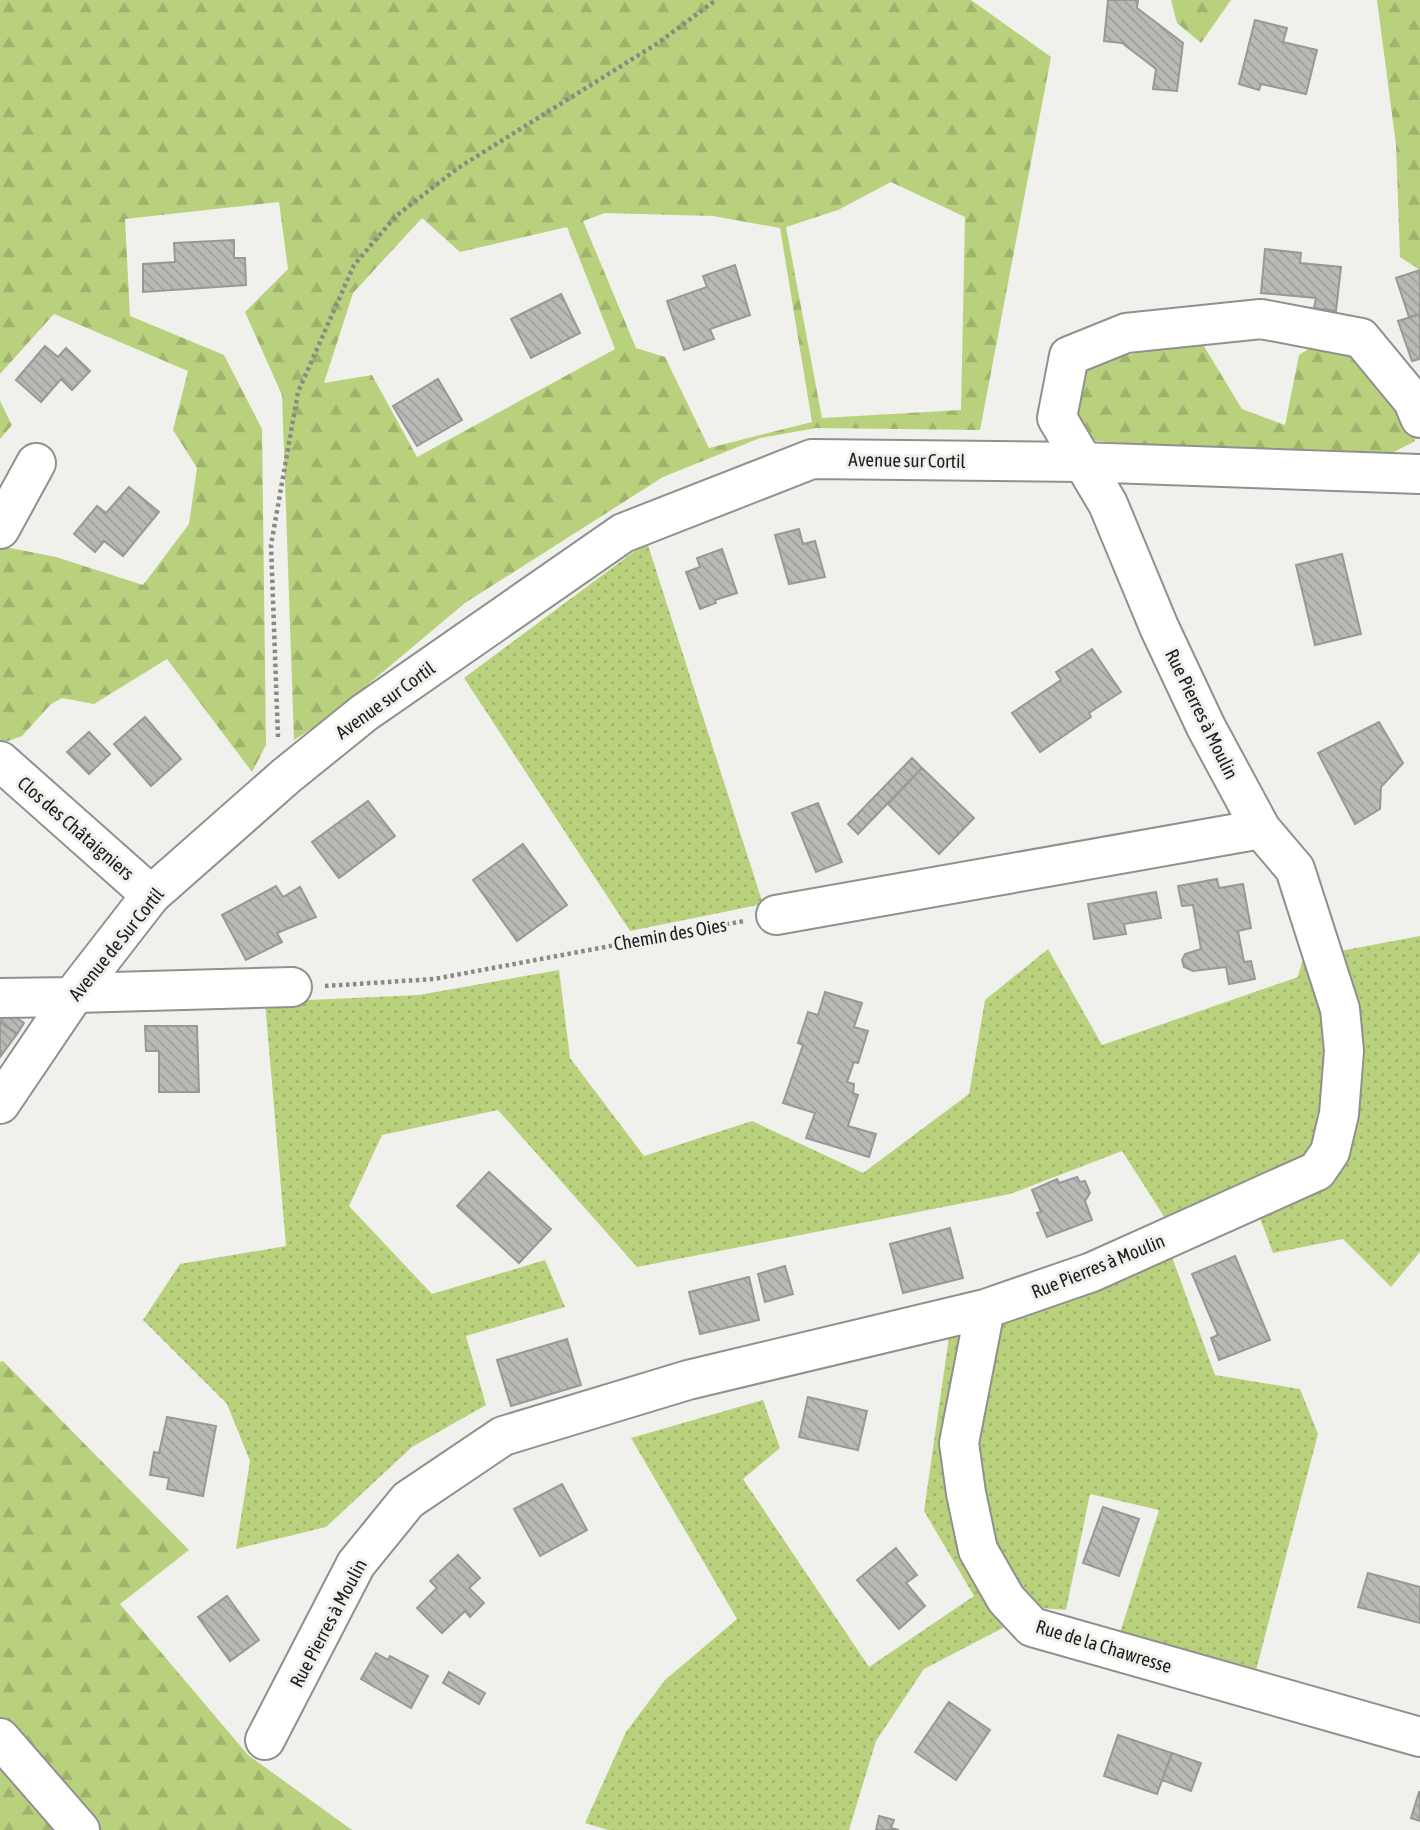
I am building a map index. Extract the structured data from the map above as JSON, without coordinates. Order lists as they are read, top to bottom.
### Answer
{
  "streets": {
    "main road": [
      "Avenue sur Cortil",
      "Rue Pierres à Moulin",
      "Clos des Châtaigniers",
      "Avenue de Sur Cortil",
      "Rue de la Chawresse"
    ],
    "path": ["Chemin des Oies"]
  },
  "crossings": [
    ["Avenue sur Cortil", "Rue Pierres à Moulin"],
    ["Avenue sur Cortil", "Avenue de Sur Cortil"],
    ["Rue Pierres à Moulin", "Rue de la Chawresse"],
    ["Clos des Châtaigniers", "Avenue de Sur Cortil"]
  ]
}
